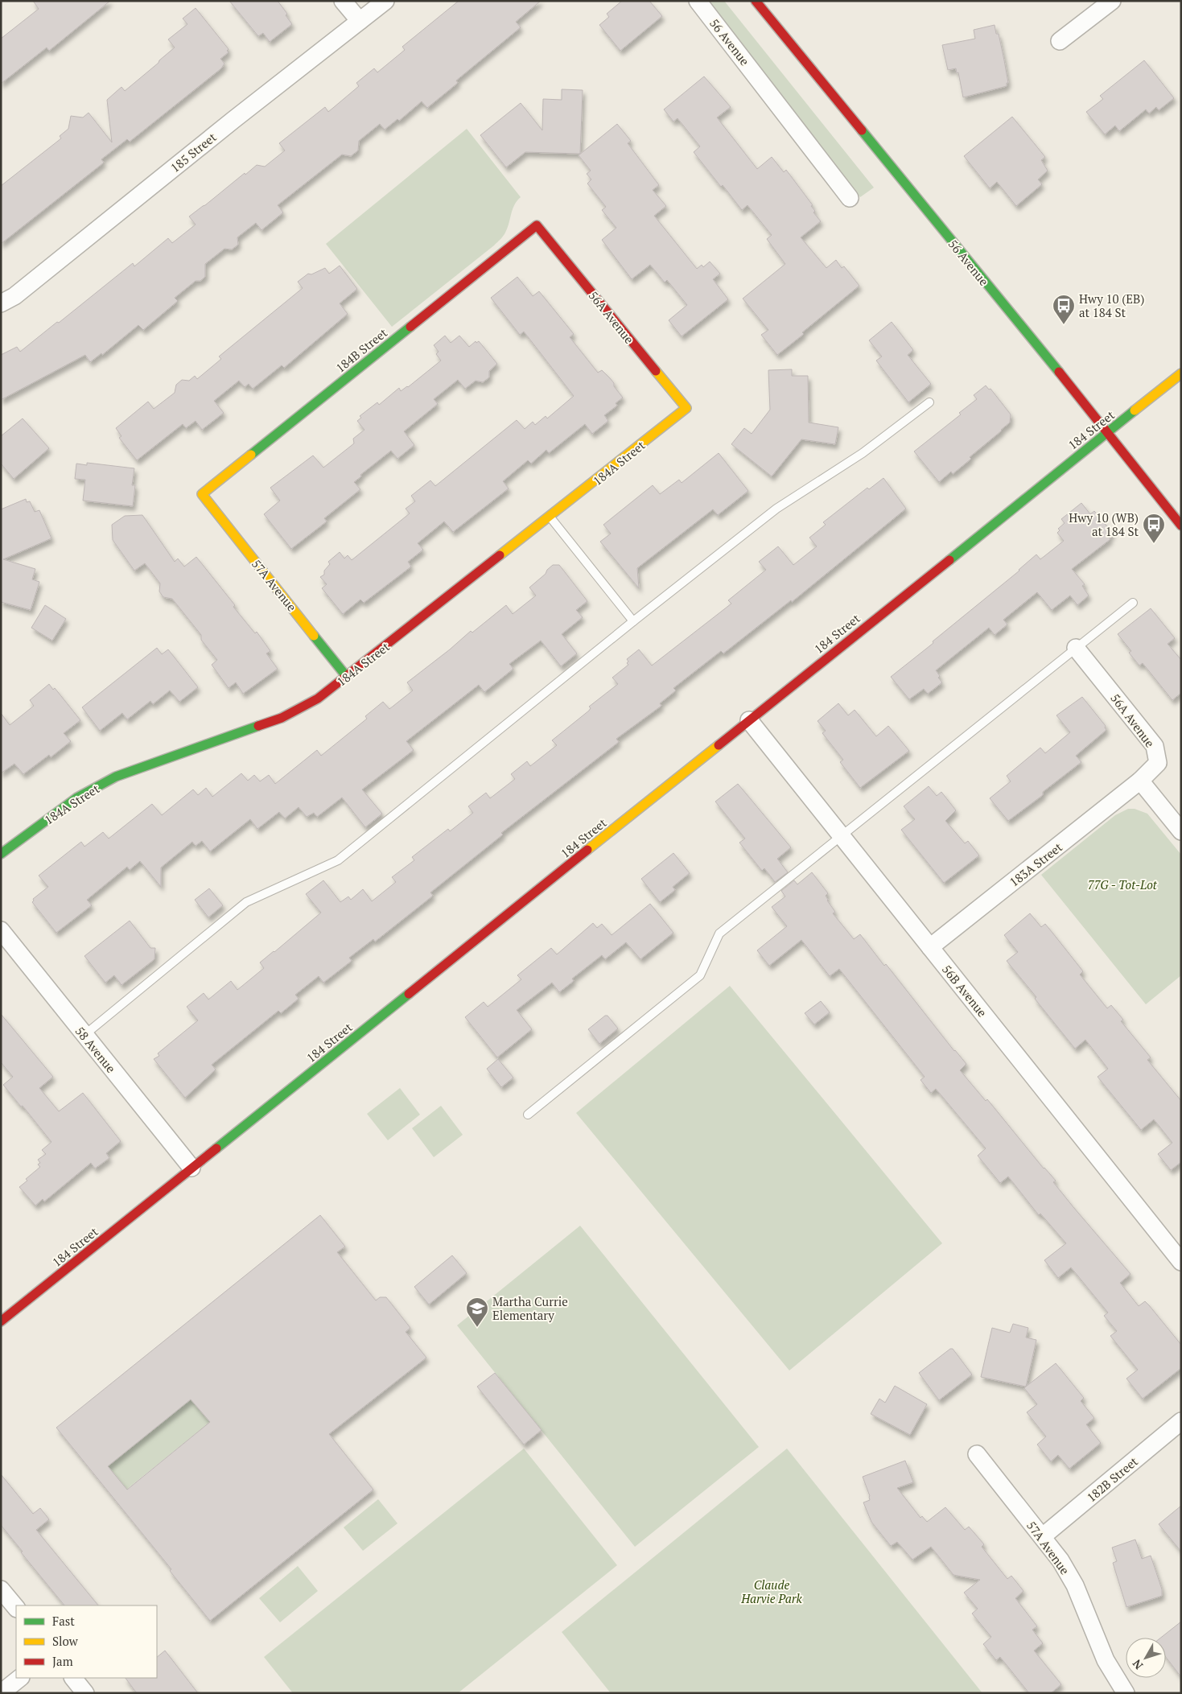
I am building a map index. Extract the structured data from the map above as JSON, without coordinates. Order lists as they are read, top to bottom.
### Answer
{
  "streets": {
    "main road": [
      "56 Avenue",
      "56A Avenue",
      "184B Street",
      "184 Street",
      "184A Street",
      "57A Avenue"
    ],
    "street": [
      "185 Street",
      "183A Street",
      "56B Avenue",
      "58 Avenue",
      "182B Street"
    ]
  },
  "crossings": [
    ["56 Avenue", "184 Street"],
    ["56A Avenue", "184B Street"],
    ["56A Avenue", "184A Street"],
    ["56A Avenue", "183A Street"],
    ["184B Street", "57A Avenue"],
    ["184 Street", "56B Avenue"],
    ["184 Street", "58 Avenue"],
    ["184A Street", "57A Avenue"],
    ["57A Avenue", "182B Street"],
    ["183A Street", "56B Avenue"]
  ],
  "parks": ["77G - Tot-Lot", "Claude Harvie Park"],
  "places": {
    "bus stop": ["Hwy 10 (EB) at 184 St", "Hwy 10 (WB) at 184 St"],
    "school or university": ["Martha Currie Elementary"]
  },
  "legend": ["Fast", "Slow", "Jam"],
  "north": "bottom left"
}
